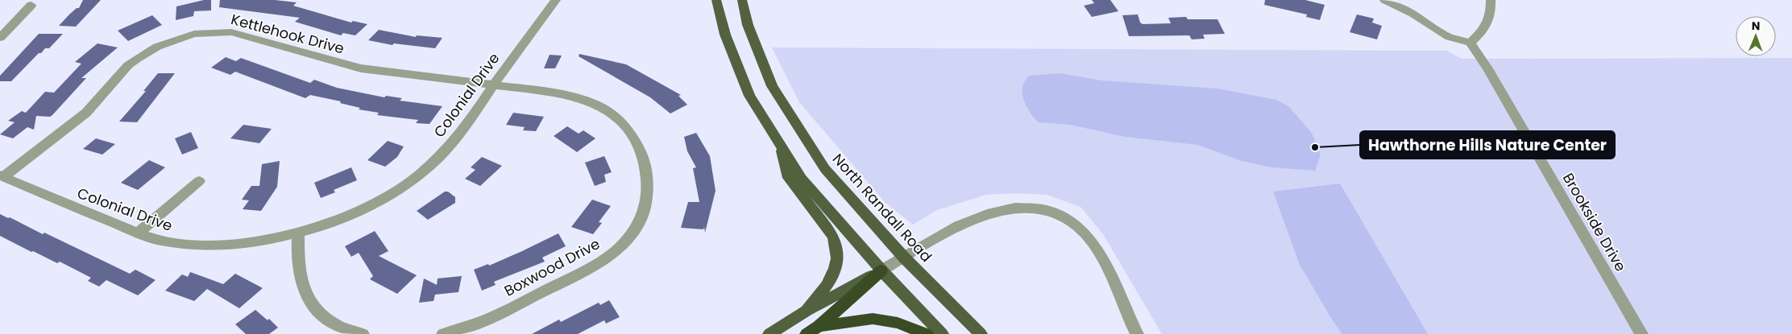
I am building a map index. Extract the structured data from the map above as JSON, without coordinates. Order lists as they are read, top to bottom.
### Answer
{
  "streets": {
    "main road": ["North Randall Road"],
    "street": [
      "Kettlehook Drive",
      "Colonial Drive",
      "Brookside Drive",
      "Boxwood Drive"
    ]
  },
  "crossings": [
    ["Kettlehook Drive", "Colonial Drive"],
    ["Kettlehook Drive", "Boxwood Drive"],
    ["Colonial Drive", "Boxwood Drive"]
  ],
  "places": ["Hawthorne Hills Nature Center"],
  "north": "top"
}
